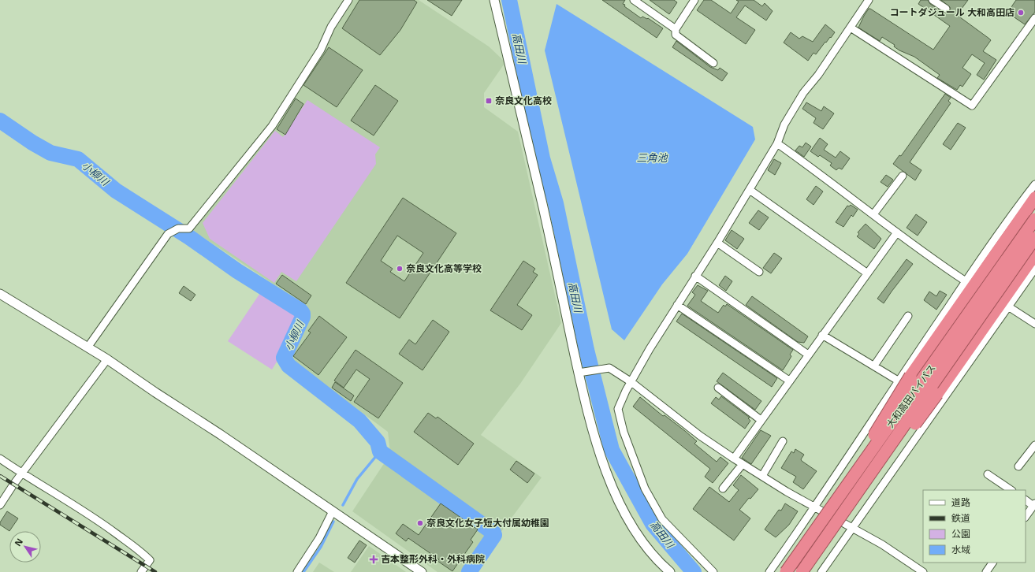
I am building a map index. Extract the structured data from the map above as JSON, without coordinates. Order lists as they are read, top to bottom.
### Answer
{
  "streets": {
    "highway": ["大和高田バイパス"]
  },
  "water": ["高田川", "三角池", "小柳川"],
  "places": {
    "other": ["コートダジュール 大和高田店", "奈良文化高等学校", "奈良文化女子短大付属幼稚園"],
    "transit": ["奈良文化高校"],
    "health": ["吉本整形外科・外科病院"]
  },
  "legend": [
    "道路",
    "鉄道",
    "公園",
    "水域"
  ],
  "north": "top left"
}
